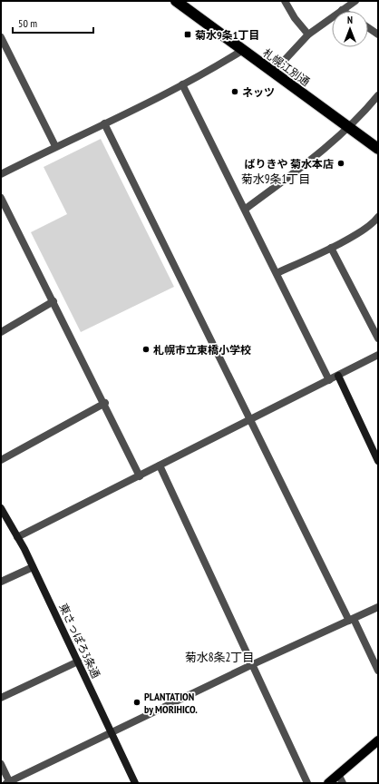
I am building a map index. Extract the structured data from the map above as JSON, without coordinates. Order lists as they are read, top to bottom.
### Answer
{
  "streets": {
    "highway": ["札幌江別通"],
    "street": ["東さっぽろ3条通"]
  },
  "districts": ["菊水9条1丁目", "菊水8条2丁目"],
  "places": {
    "transit": ["菊水9条1丁目"],
    "other": [
      "ネッツ",
      "ばりきや 菊水本店",
      "札幌市立東橋小学校",
      "PLANTATION by MORIHICO."
    ]
  },
  "scale_bar": "50 m",
  "north": "top"
}
